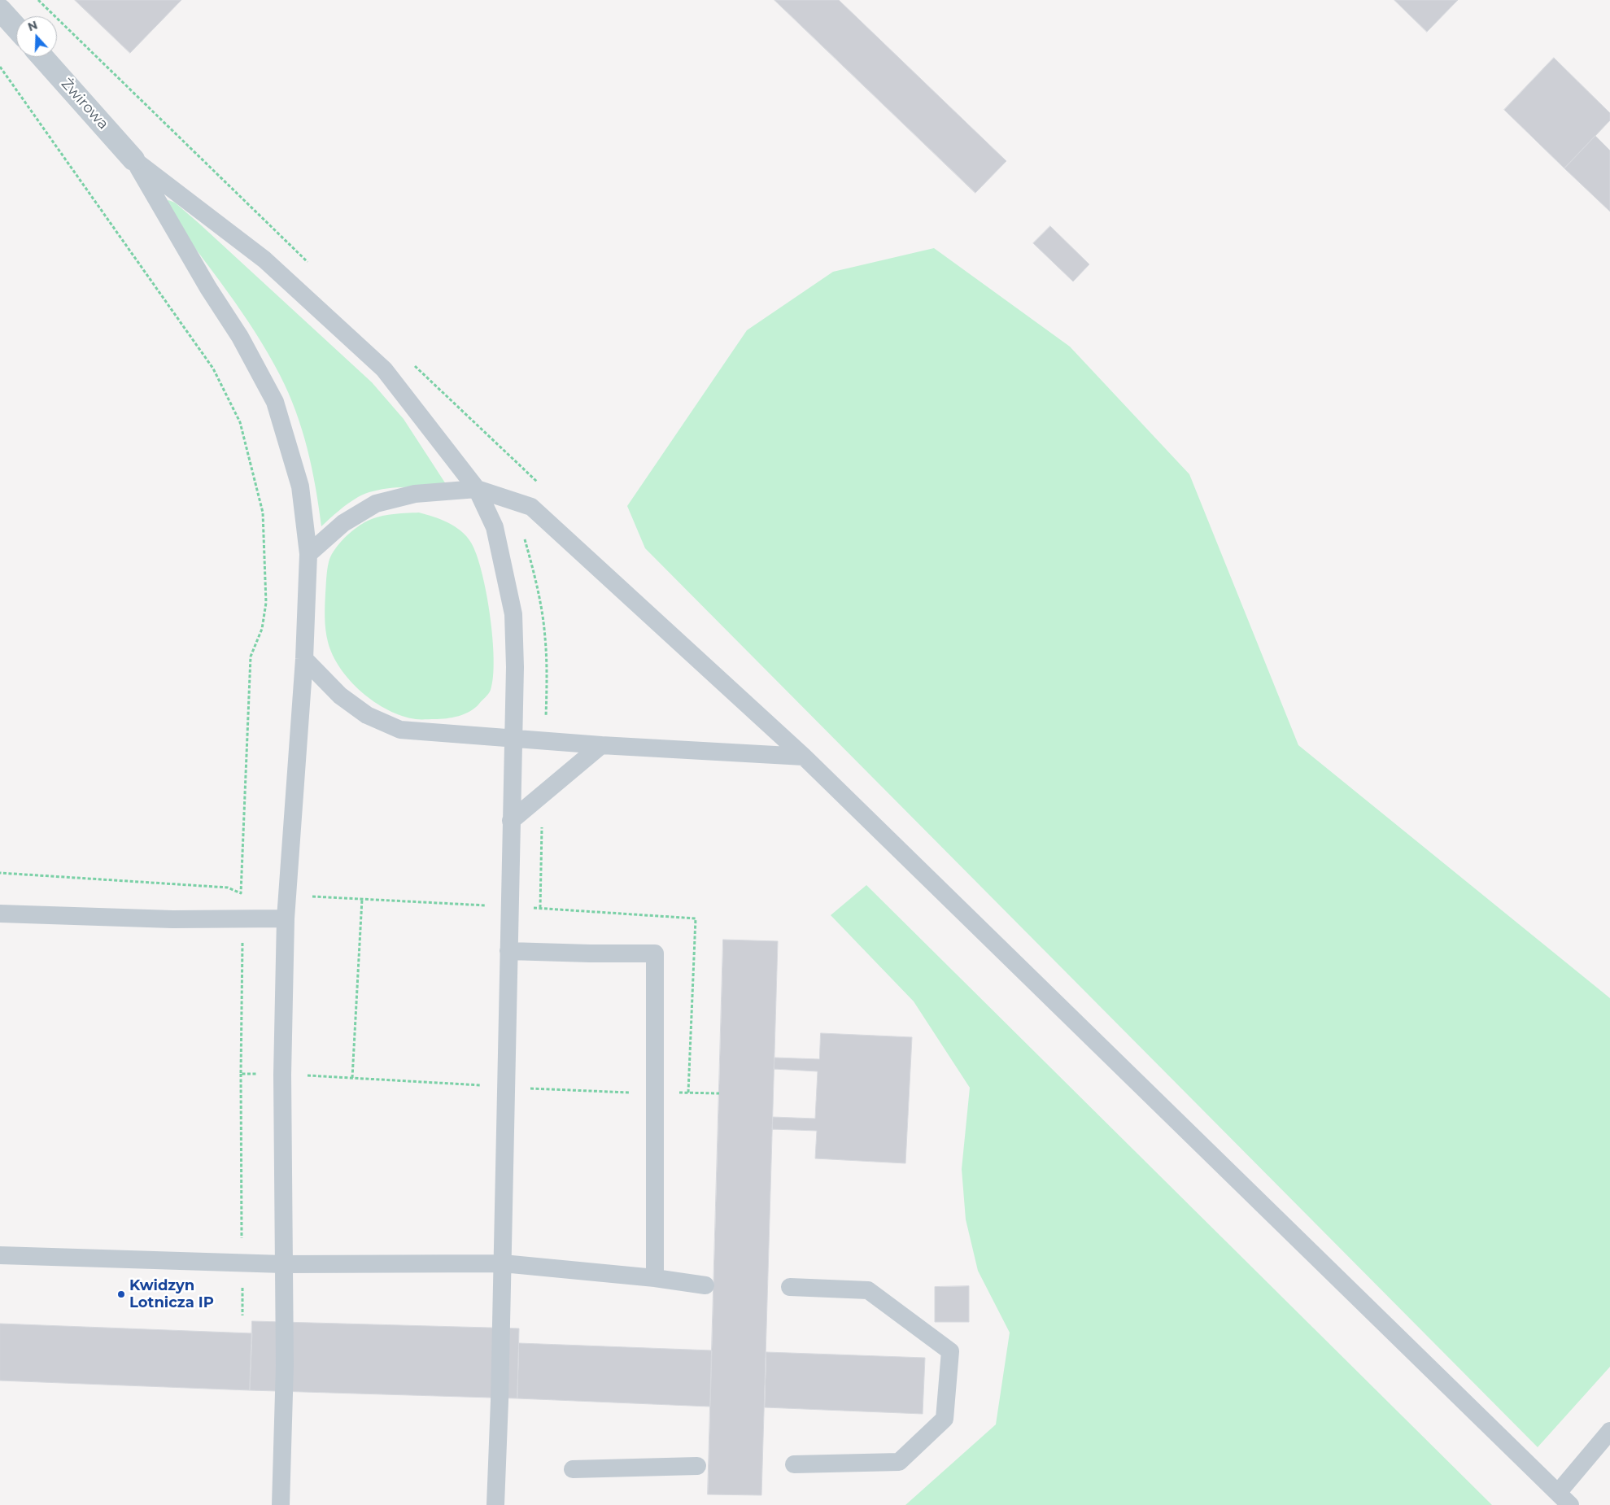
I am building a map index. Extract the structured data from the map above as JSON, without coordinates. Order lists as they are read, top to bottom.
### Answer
{
  "streets": {
    "street": ["Żwirowa"]
  },
  "places": ["Kwidzyn Lotnicza IP"],
  "north": "top"
}
